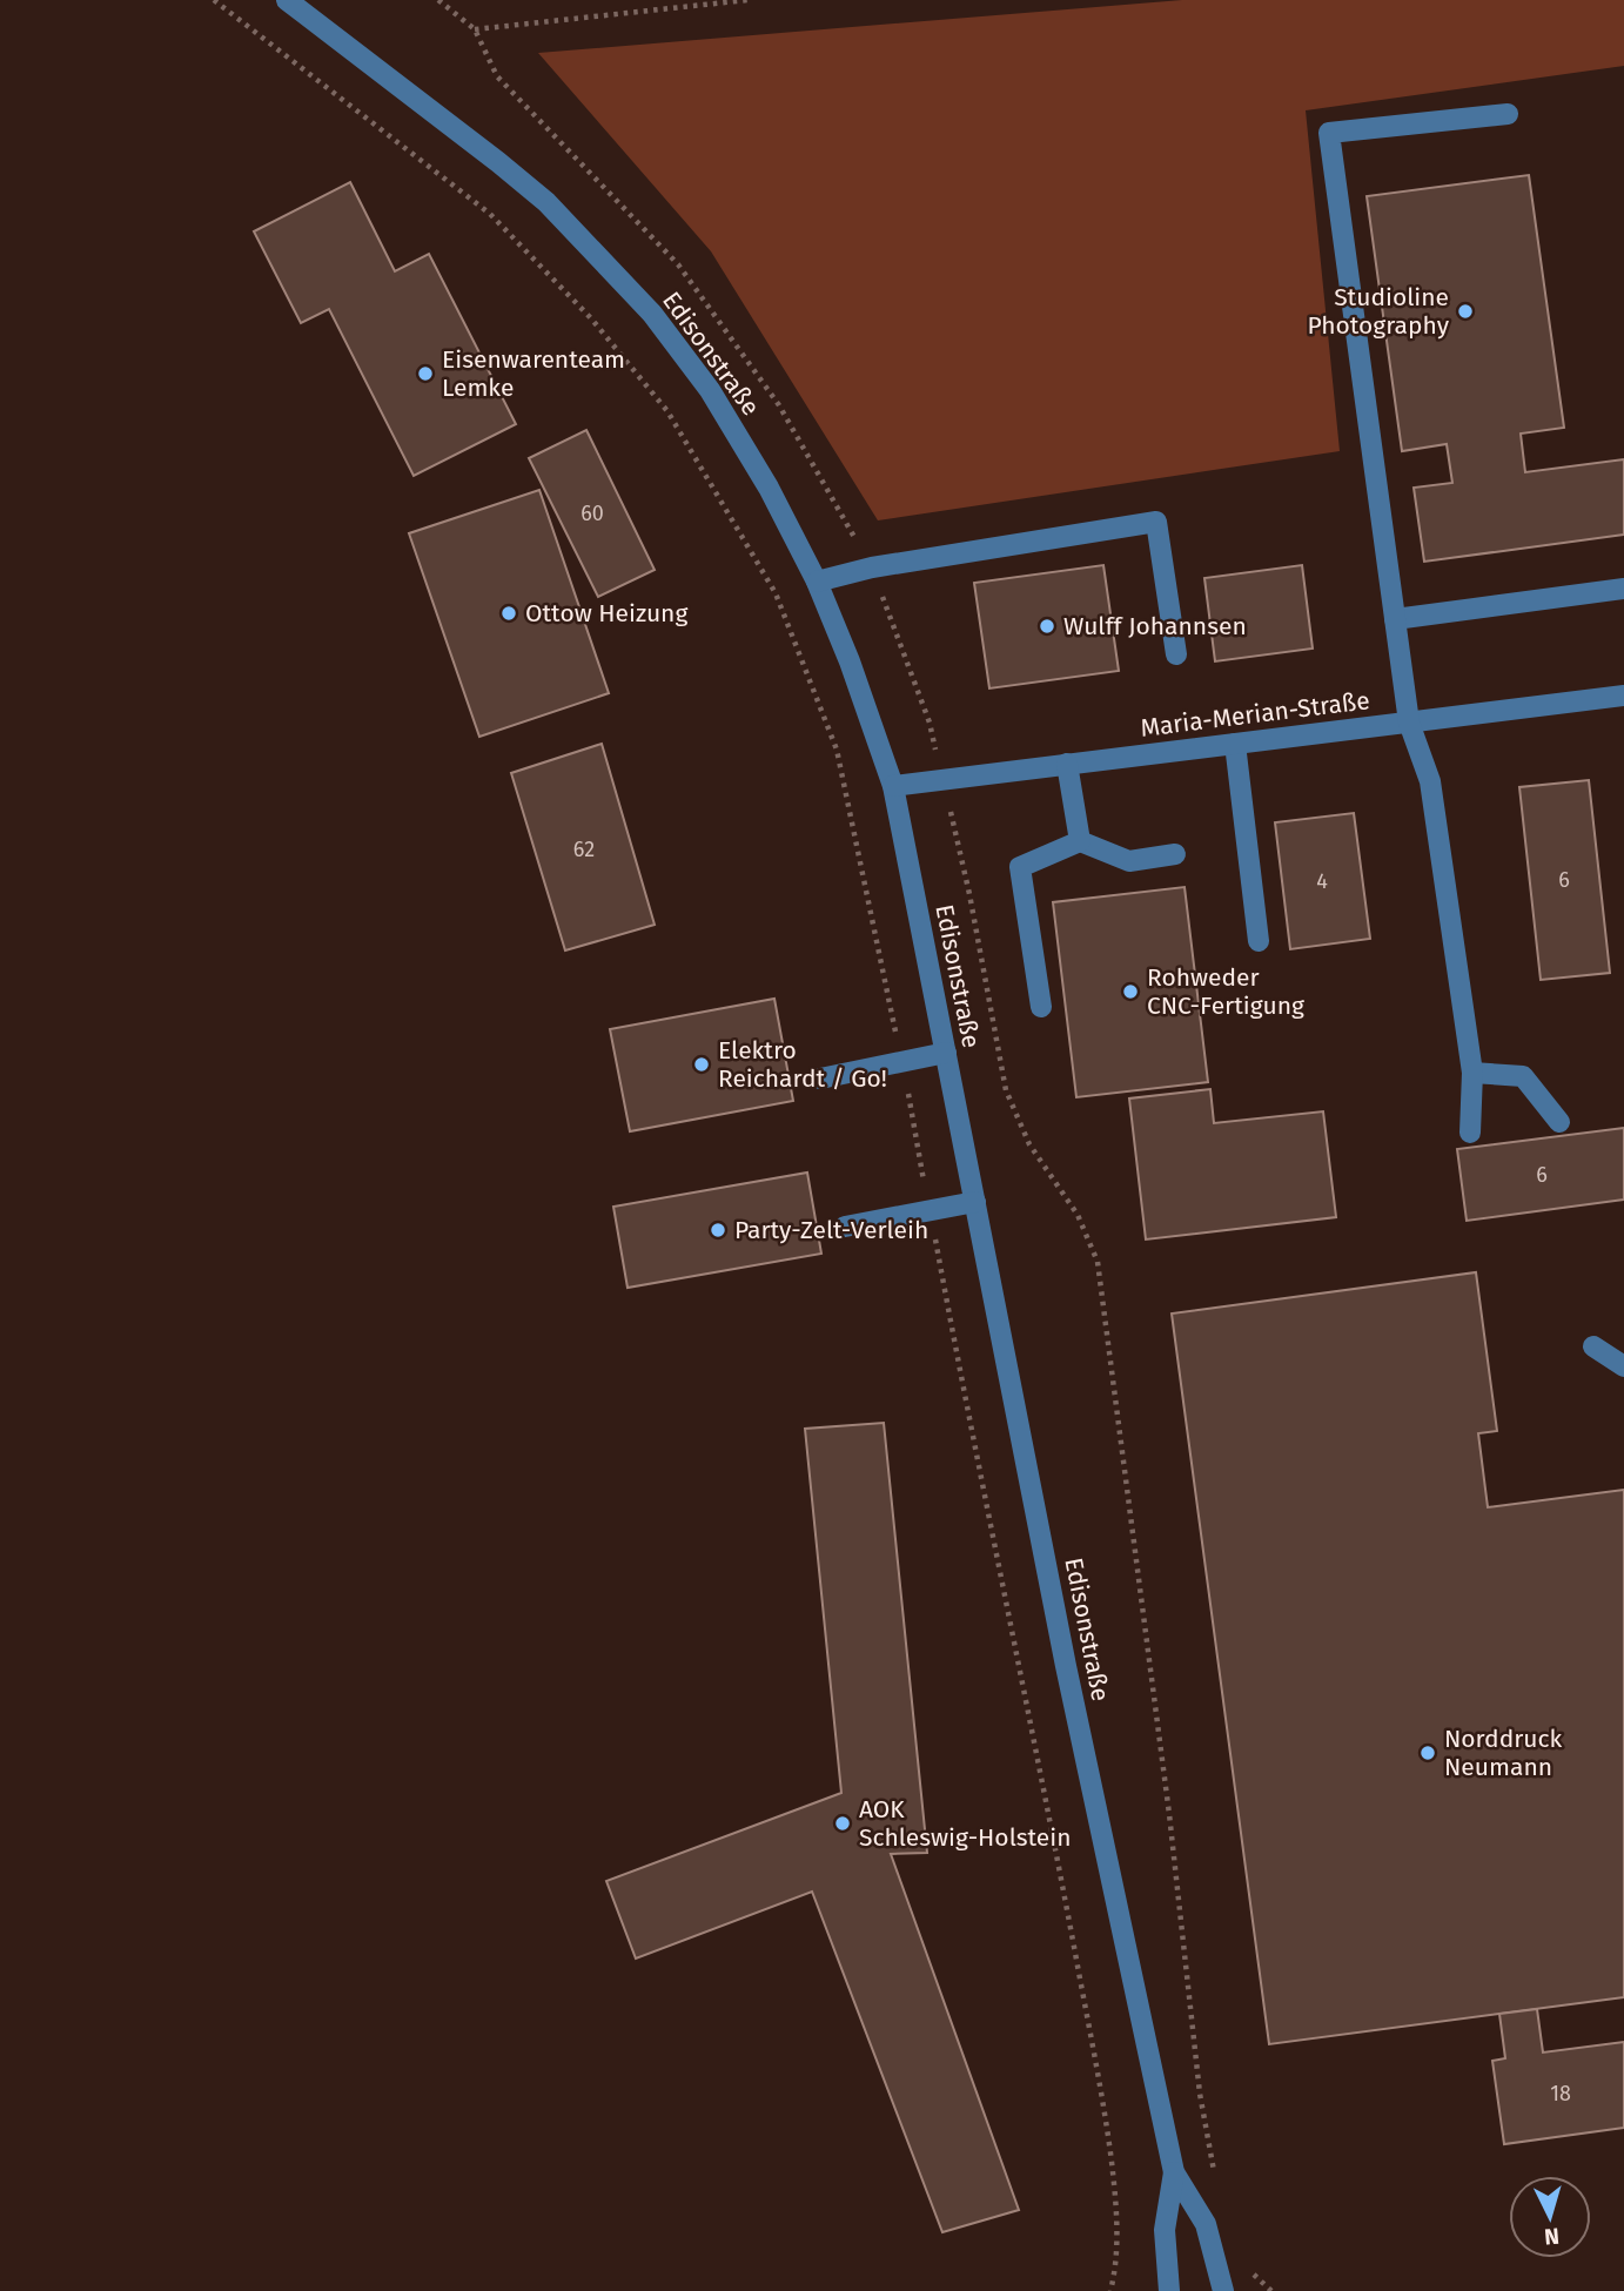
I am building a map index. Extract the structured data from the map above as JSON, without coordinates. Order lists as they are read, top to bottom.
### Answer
{
  "streets": {
    "street": ["Edisonstraße", "Maria-Merian-Straße"]
  },
  "crossings": [
    ["Edisonstraße", "Maria-Merian-Straße"]
  ],
  "places": [
    "Studioline Photography",
    "Eisenwarenteam Lemke",
    "Ottow Heizung",
    "Wulff Johannsen",
    "Rohweder CNC-Fertigung",
    "Elektro Reichardt / Go!",
    "Party-Zelt-Verleih",
    "Norddruck Neumann",
    "AOK Schleswig-Holstein"
  ],
  "house_numbers": [
    "60",
    "62",
    "6",
    "4",
    "6",
    "18"
  ],
  "north": "bottom"
}
